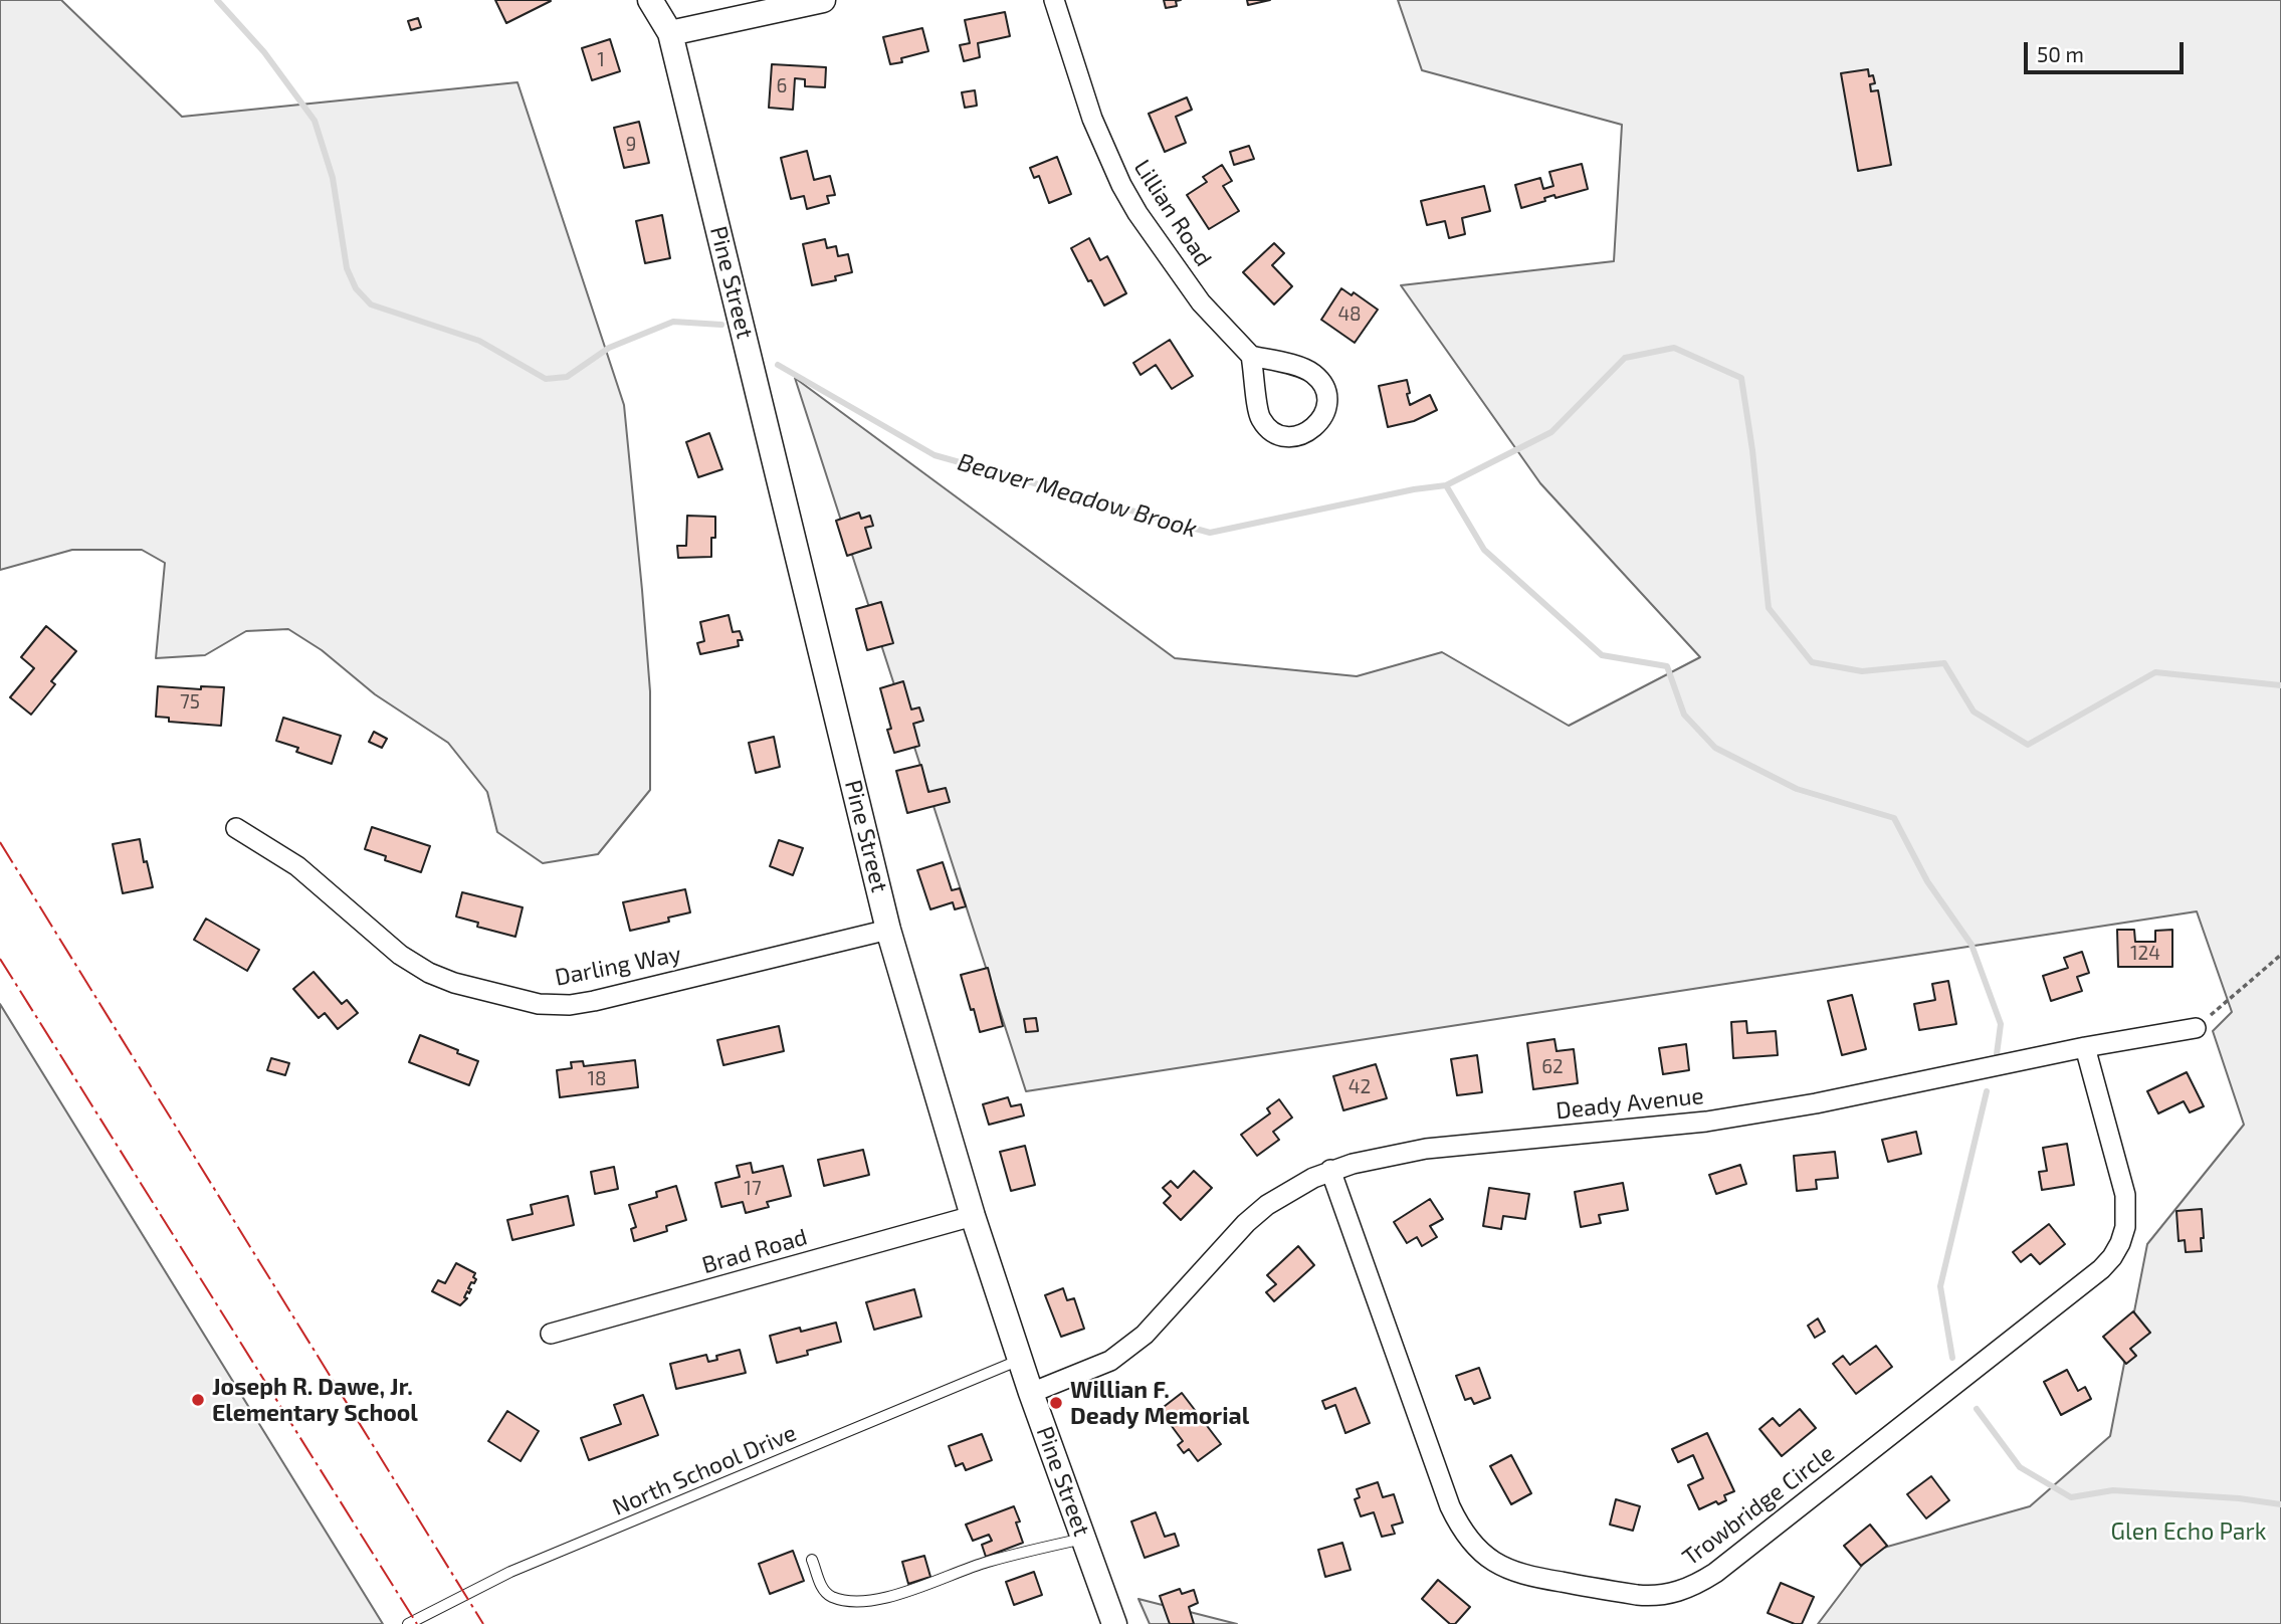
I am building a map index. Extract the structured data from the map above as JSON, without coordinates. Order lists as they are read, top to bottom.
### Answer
{
  "streets": {
    "street": [
      "Lillian Road",
      "Pine Street",
      "Darling Way",
      "Deady Avenue",
      "Brad Road",
      "Trowbridge Circle"
    ],
    "lane": ["North School Drive"]
  },
  "crossings": [
    ["Pine Street", "Darling Way"],
    ["Pine Street", "Deady Avenue"],
    ["Pine Street", "Brad Road"],
    ["Pine Street", "North School Drive"],
    ["Deady Avenue", "Trowbridge Circle"]
  ],
  "water": ["Beaver Meadow Brook"],
  "parks": ["Glen Echo Park"],
  "places": ["Joseph R. Dawe, Jr. Elementary School", "Willian F. Deady Memorial"],
  "house_numbers": [
    "1",
    "6",
    "9",
    "48",
    "75",
    "124",
    "62",
    "18",
    "42",
    "17"
  ],
  "scale_bar": "50 m"
}
